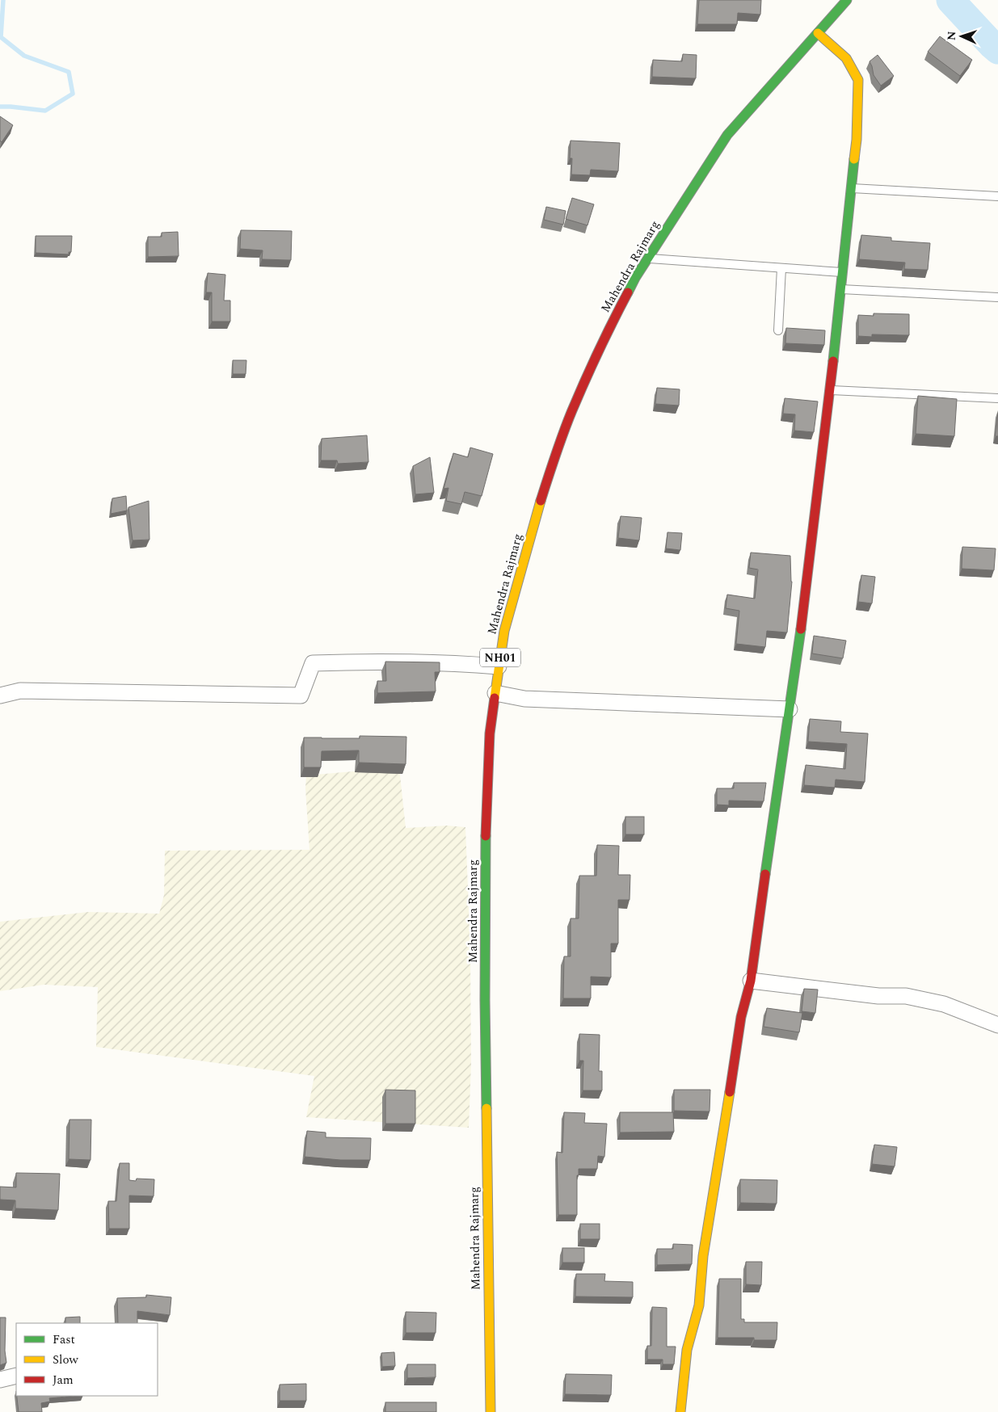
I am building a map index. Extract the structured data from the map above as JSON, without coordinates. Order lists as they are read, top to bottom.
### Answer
{
  "streets": {
    "main road": ["Mahendra Rajmarg", "NH01"]
  },
  "legend": ["Fast", "Slow", "Jam"],
  "north": "left"
}
